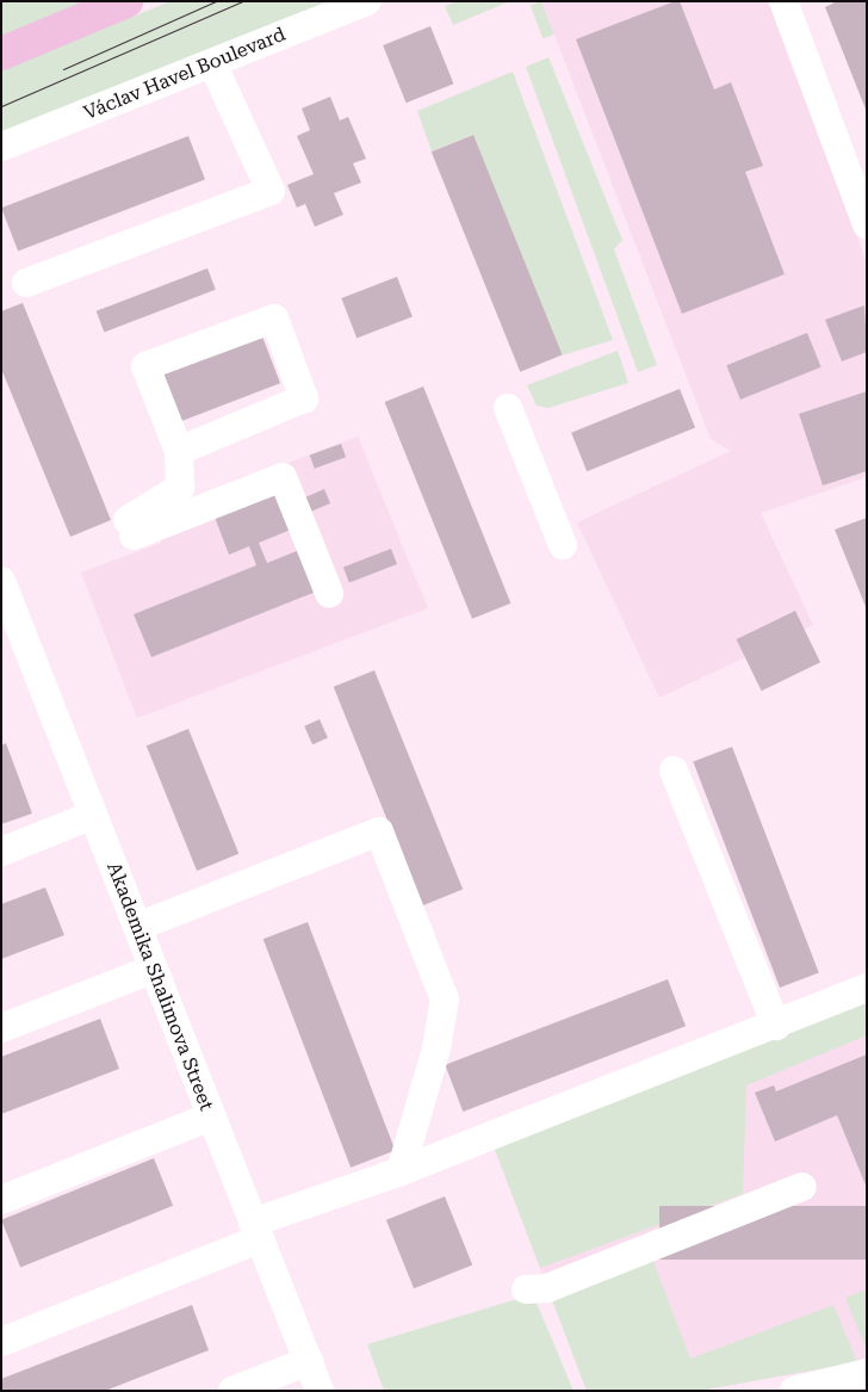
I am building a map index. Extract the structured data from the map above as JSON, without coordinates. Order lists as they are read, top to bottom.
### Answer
{
  "streets": {
    "street": ["Václav Havel Boulevard", "Akademika Shalimova Street"]
  }
}
